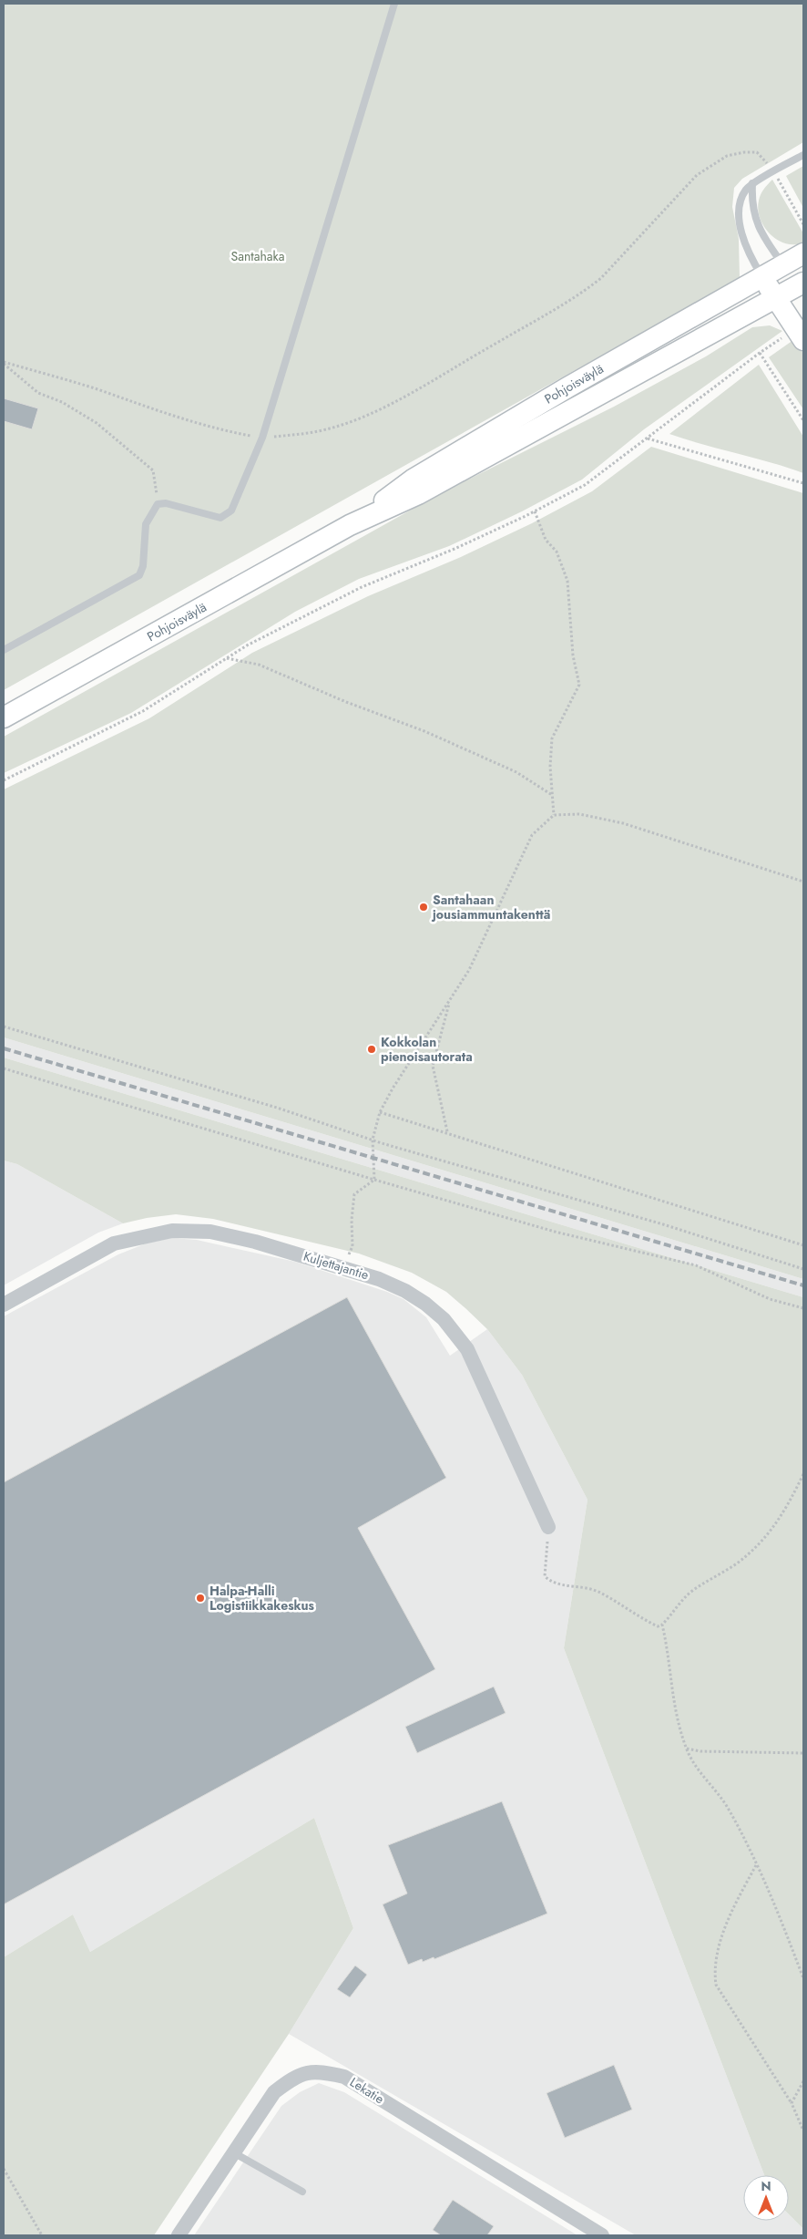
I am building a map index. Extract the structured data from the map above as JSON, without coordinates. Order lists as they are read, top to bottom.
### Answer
{
  "streets": {
    "main road": ["Pohjoisväylä"],
    "street": ["Kuljettajantie", "Lekatie"]
  },
  "parks": ["Santahaka"],
  "places": ["Santahaan jousiammuntakenttä", "Kokkolan pienoisautorata", "Halpa-Halli Logistiikkakeskus"],
  "north": "top"
}
